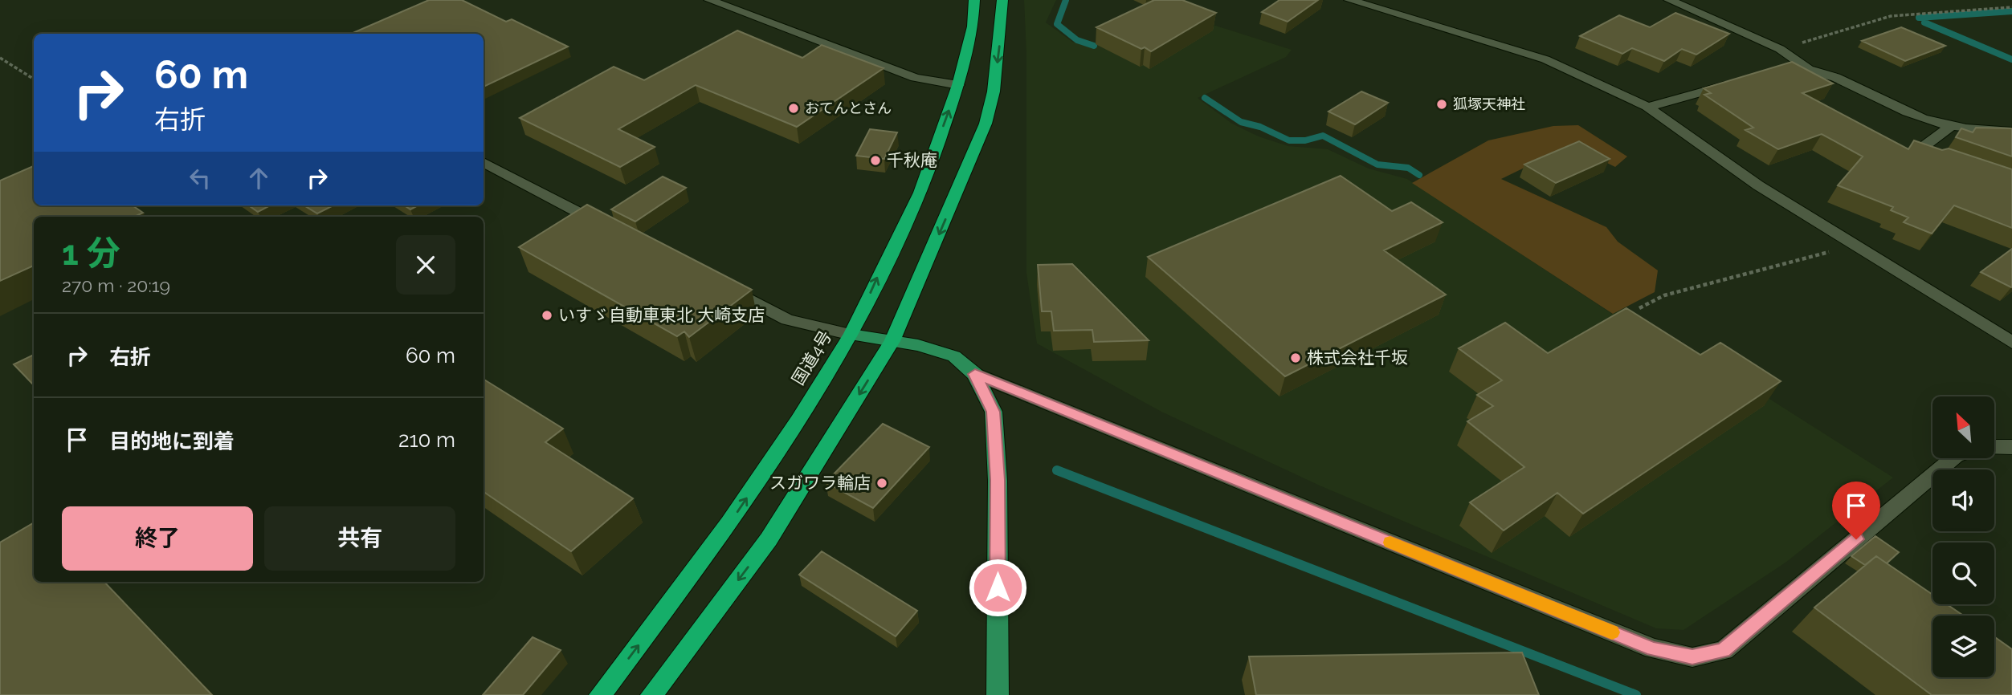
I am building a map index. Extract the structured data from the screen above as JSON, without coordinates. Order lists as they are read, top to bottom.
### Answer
{
  "streets": {
    "highway": ["国道4号"]
  },
  "places": [
    "狐塚天神社",
    "おてんとさん",
    "千秋庵",
    "いすゞ自動車東北 大崎支店",
    "株式会社千坂",
    "スガワラ輪店"
  ],
  "north": "top left",
  "page": {
    "turn": ["60 m", "右折"],
    "heading": ["1 分", "270 m · 20:19"],
    "list": [
      {
        "name": "右折",
        "value": "60 m"
      },
      {
        "name": "目的地に到着",
        "value": "210 m"
      }
    ],
    "buttons": ["終了", "共有"]
  }
}
